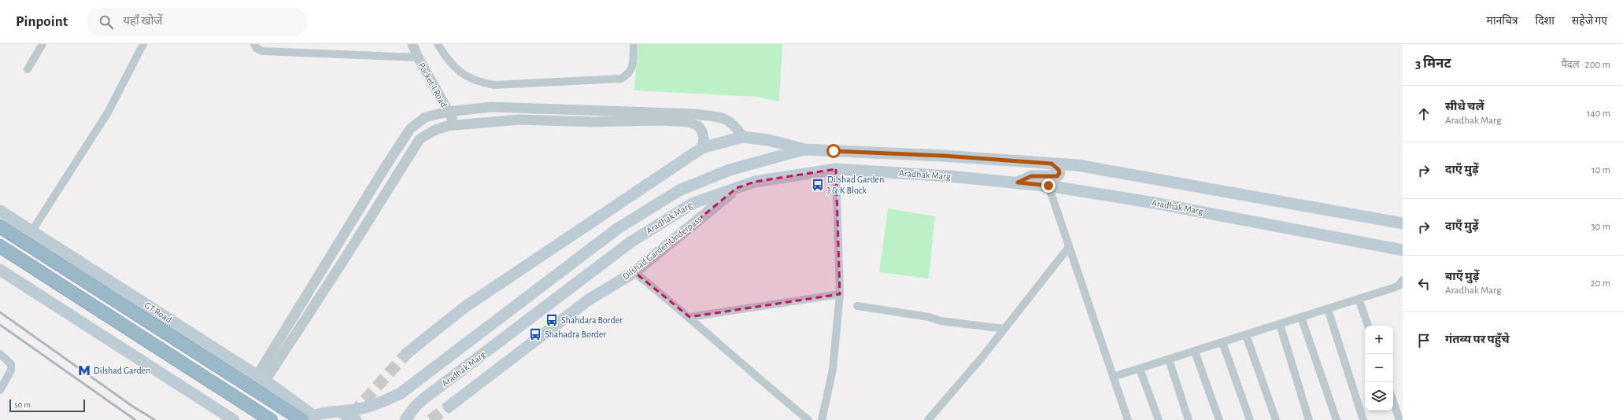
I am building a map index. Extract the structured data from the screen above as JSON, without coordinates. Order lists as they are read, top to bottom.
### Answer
{
  "streets": {
    "highway": ["GT Road"],
    "main road": ["Aradhak Marg", "Dilshad Garden Underpass"],
    "street": ["Pocket-I Road"]
  },
  "crossings": [
    ["Aradhak Marg", "Dilshad Garden Underpass"],
    ["Aradhak Marg", "GT Road"]
  ],
  "places": {
    "bus stop": ["Dilshad Garden J & K Block", "Shahdara Border", "Shahadra Border"],
    "metro station": ["Dilshad Garden"]
  },
  "scale_bar": "50 m",
  "page": {
    "header": "Pinpoint",
    "search": "यहाँ खोजें",
    "nav": ["मानचित्र", "दिशा", "सहेजे गए"],
    "heading": ["3 मिनट", "पैदल · 200 m"],
    "list": [
      ["सीधे चलें", "Aradhak Marg", "140 m"],
      ["दाएँ मुड़ें", "10 m"],
      ["दाएँ मुड़ें", "30 m"],
      ["बाएँ मुड़ें", "Aradhak Marg", "20 m"],
      "गंतव्य पर पहुँचे"
    ],
    "map_buttons": ["+", "−"],
    "scale": "50 m"
  }
}
